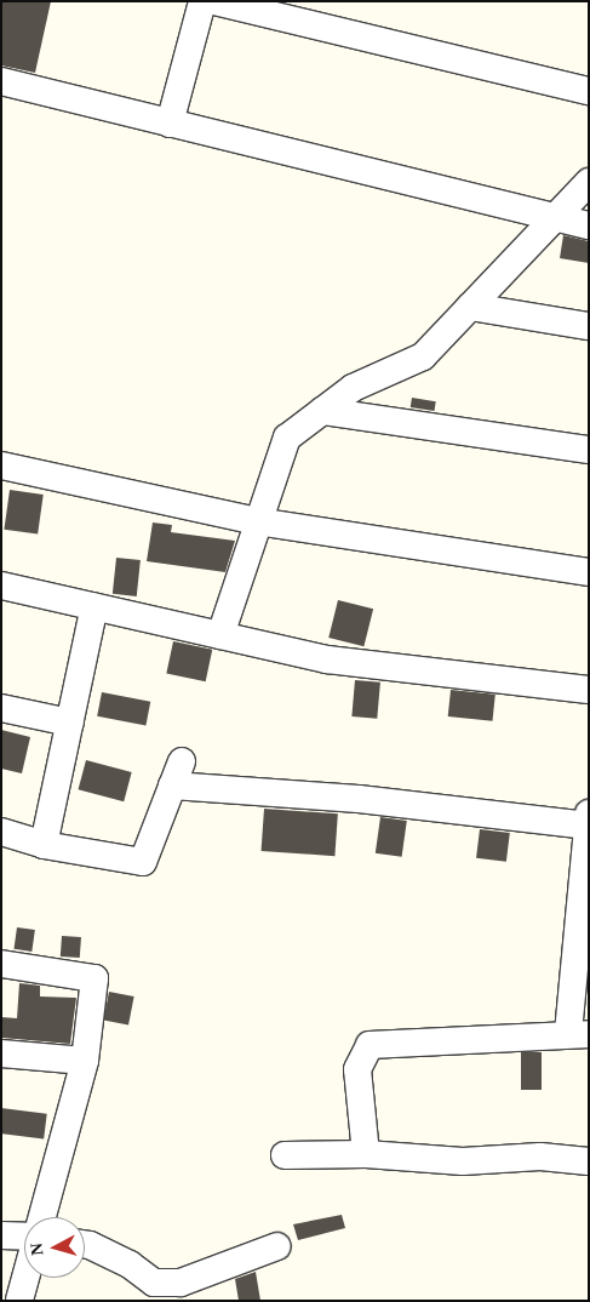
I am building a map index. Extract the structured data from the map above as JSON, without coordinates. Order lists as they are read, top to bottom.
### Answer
{
  "north": "left"
}
